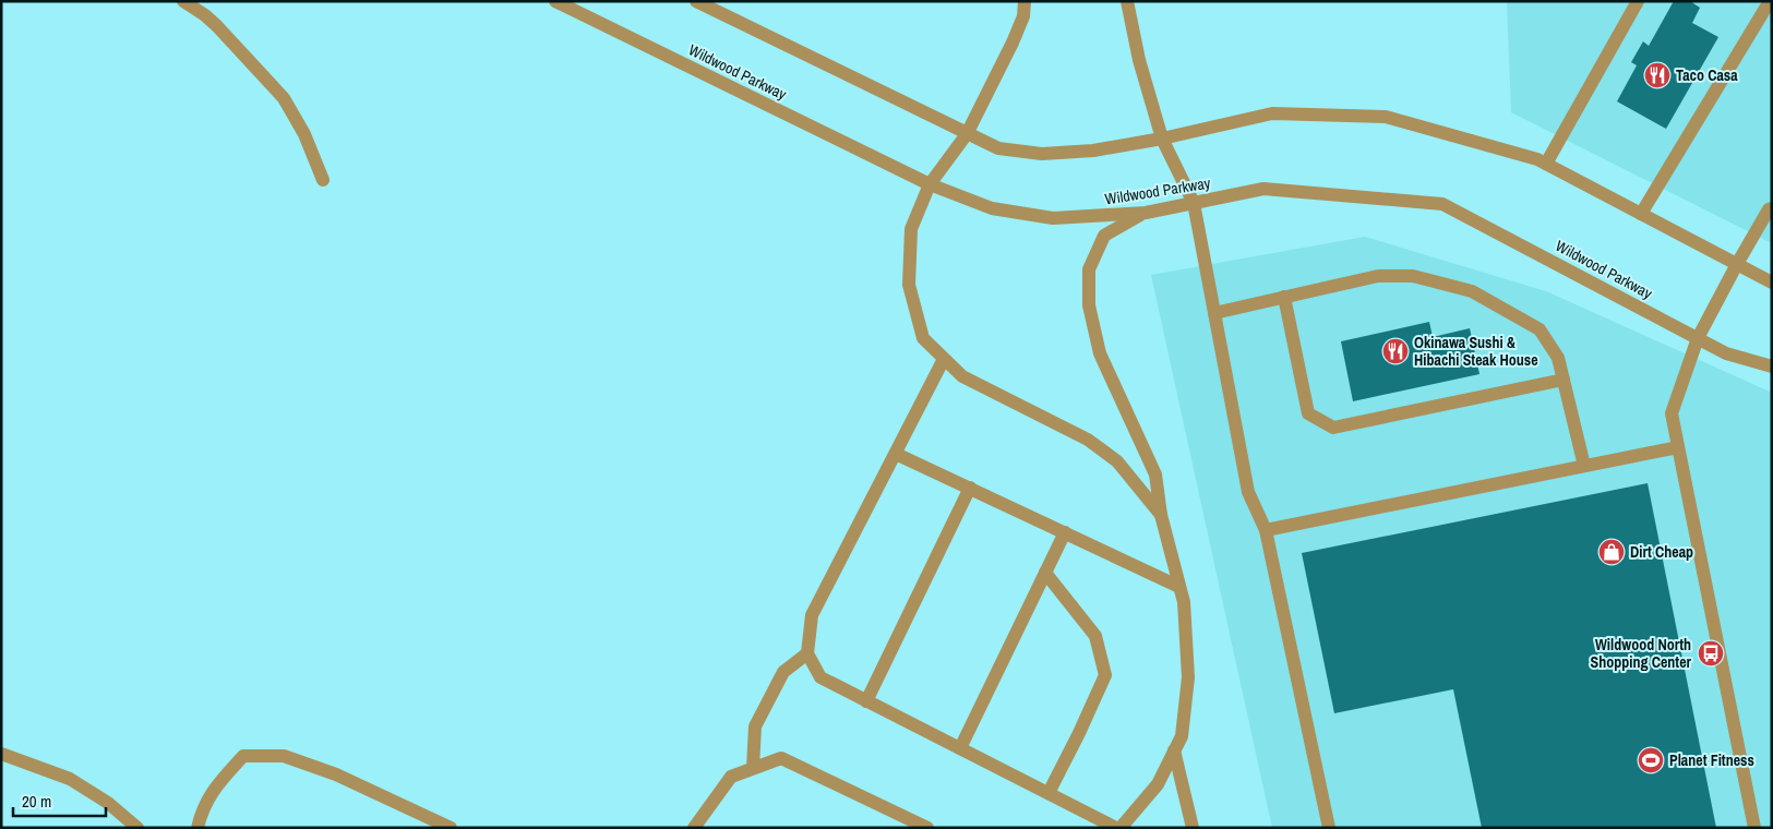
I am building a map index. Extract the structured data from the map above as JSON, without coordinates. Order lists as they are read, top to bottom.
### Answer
{
  "streets": {
    "street": ["Wildwood Parkway"]
  },
  "places": {
    "restaurant": ["Taco Casa", "Okinawa Sushi & Hibachi Steak House"],
    "shop": ["Dirt Cheap"],
    "bus stop": ["Wildwood North Shopping Center"],
    "sports": ["Planet Fitness"]
  },
  "scale_bar": "20 m"
}
